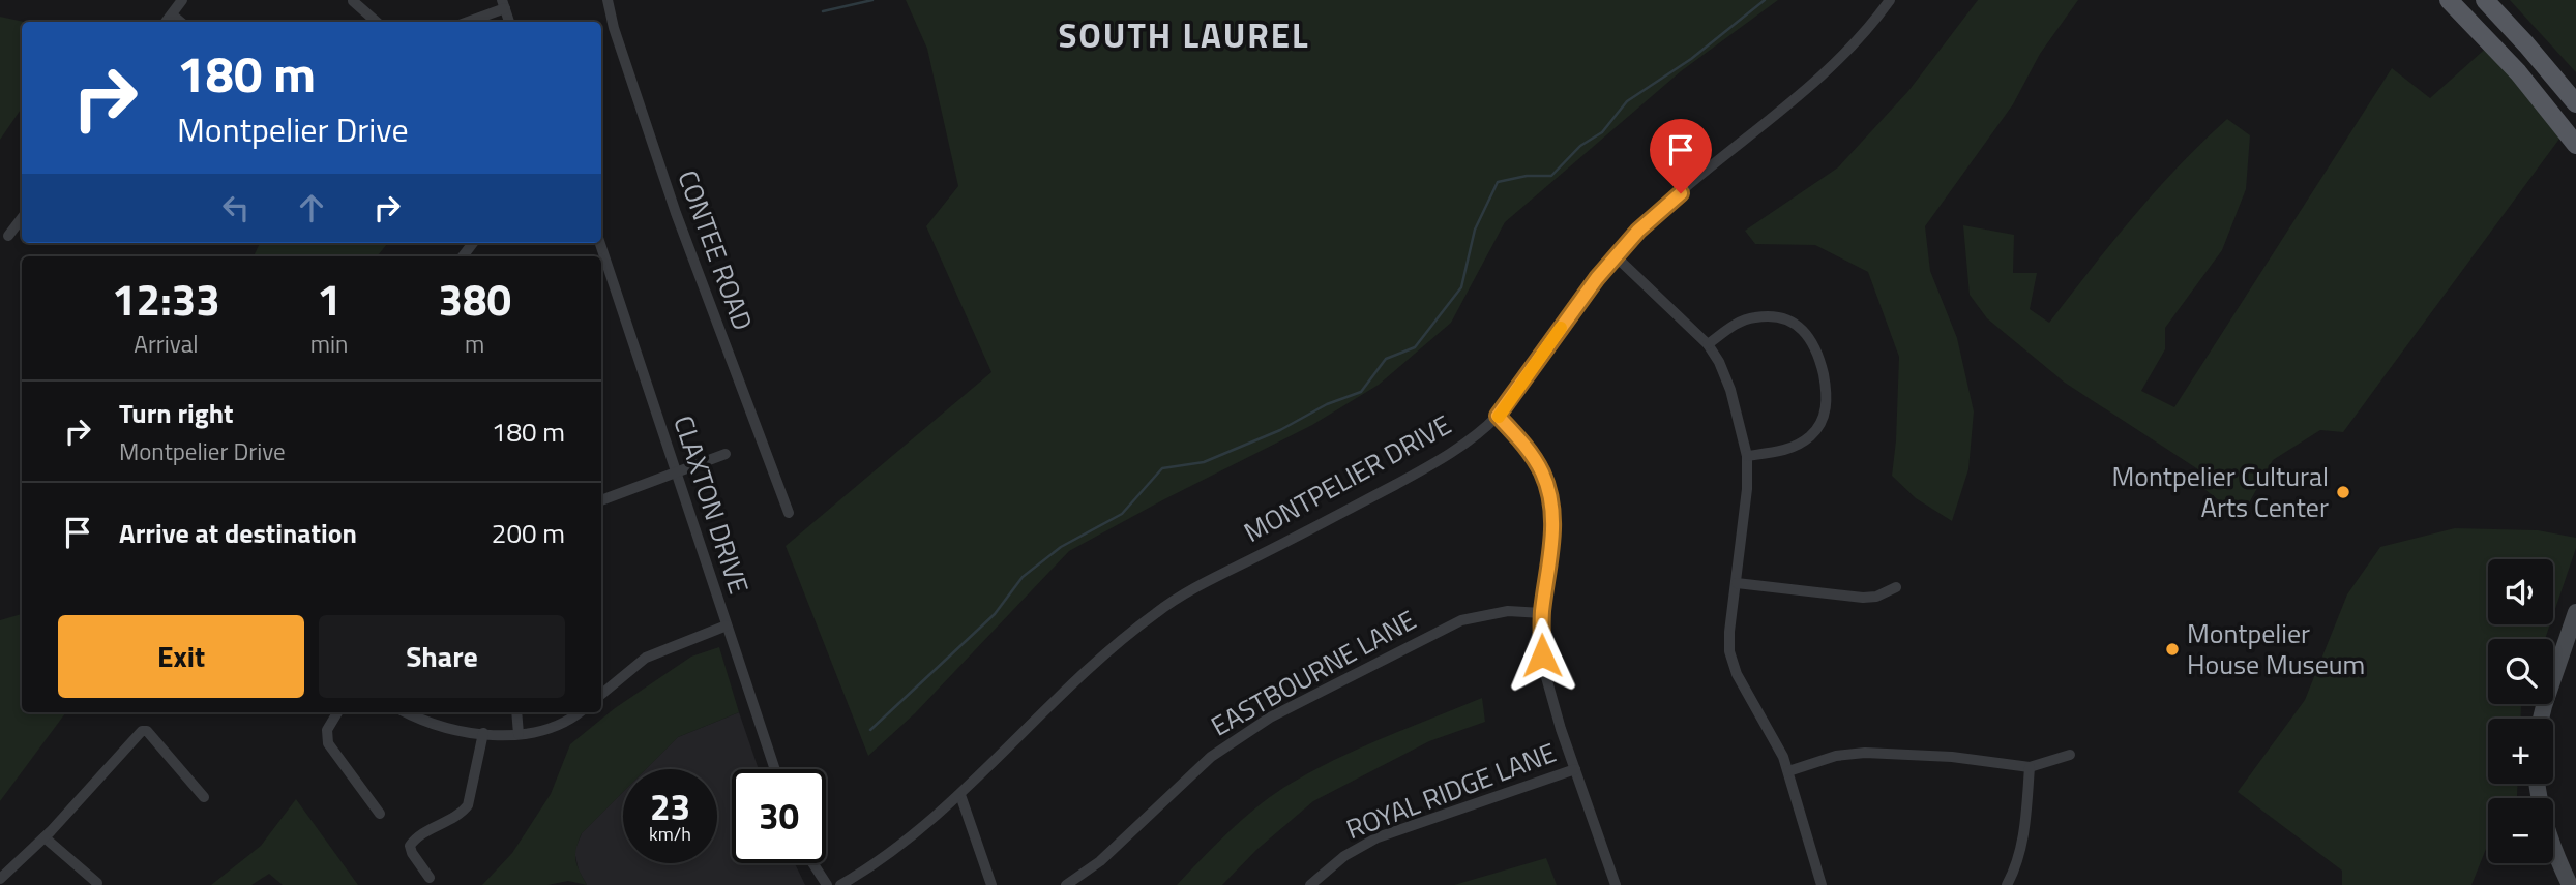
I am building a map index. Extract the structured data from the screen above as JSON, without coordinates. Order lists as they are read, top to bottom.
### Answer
{
  "streets": {
    "street": [
      "CONTEE ROAD",
      "MONTPELIER DRIVE",
      "CLAXTON DRIVE",
      "EASTBOURNE LANE",
      "ROYAL RIDGE LANE"
    ]
  },
  "districts": ["SOUTH LAUREL"],
  "places": ["Montpelier Cultural Arts Center", "Montpelier House Museum"],
  "page": {
    "turn": ["180 m", "Montpelier Drive"],
    "eta": [
      "12:33",
      "Arrival",
      "1",
      "min",
      "380",
      "m"
    ],
    "list": [
      {
        "name": "Turn right",
        "note": "Montpelier Drive",
        "value": "180 m"
      },
      {
        "name": "Arrive at destination",
        "value": "200 m"
      }
    ],
    "map_buttons": ["+", "−"],
    "buttons": ["Exit", "Share"],
    "speed": "23 km/h",
    "limit": "30"
  }
}
